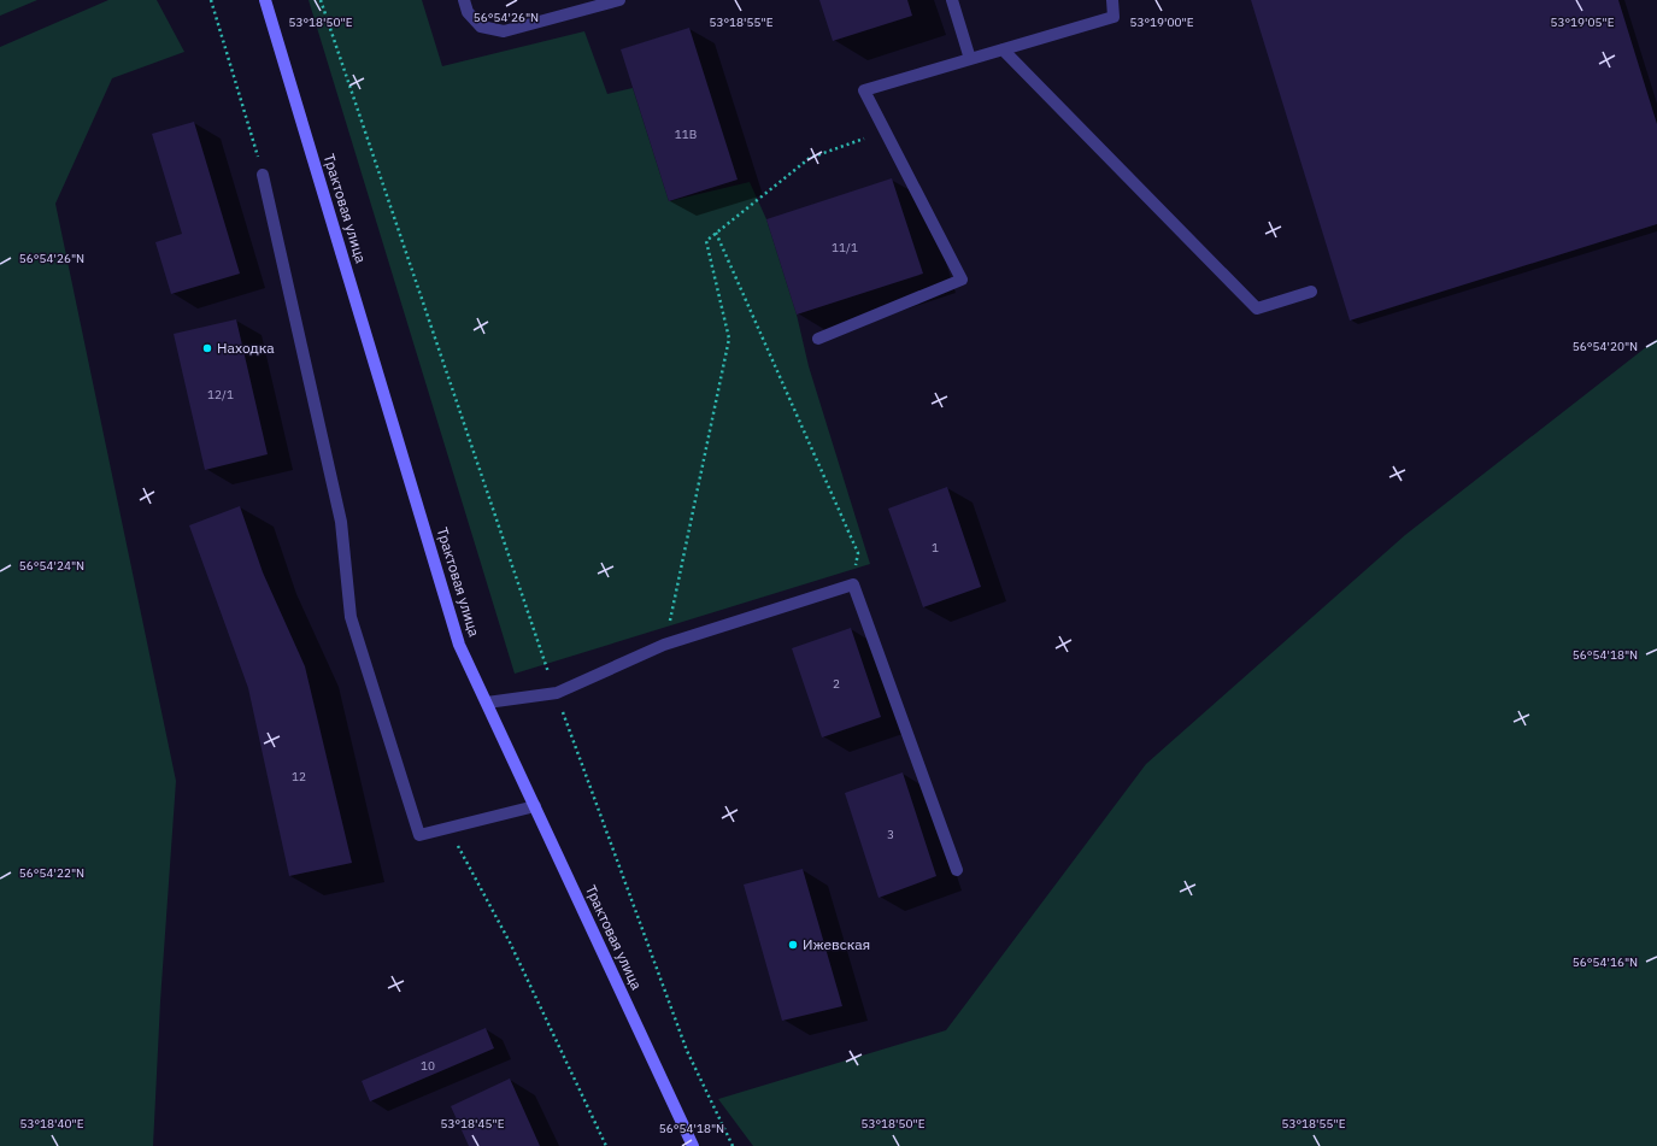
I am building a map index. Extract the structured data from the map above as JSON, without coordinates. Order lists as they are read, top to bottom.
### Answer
{
  "streets": {
    "street": ["Трактовая улица"]
  },
  "places": ["Находка", "Ижевская"],
  "house_numbers": [
    "11В",
    "11/1",
    "12/1",
    "1",
    "2",
    "12",
    "3",
    "10"
  ],
  "coordinates": [
    "56°54'26\"N",
    "53°18'50\"E",
    "53°18'55\"E",
    "53°19'00\"E",
    "53°19'05\"E",
    "56°54'20\"N",
    "56°54'24\"N",
    "56°54'18\"N",
    "56°54'22\"N",
    "56°54'16\"N",
    "53°18'40\"E",
    "53°18'45\"E"
  ]
}
